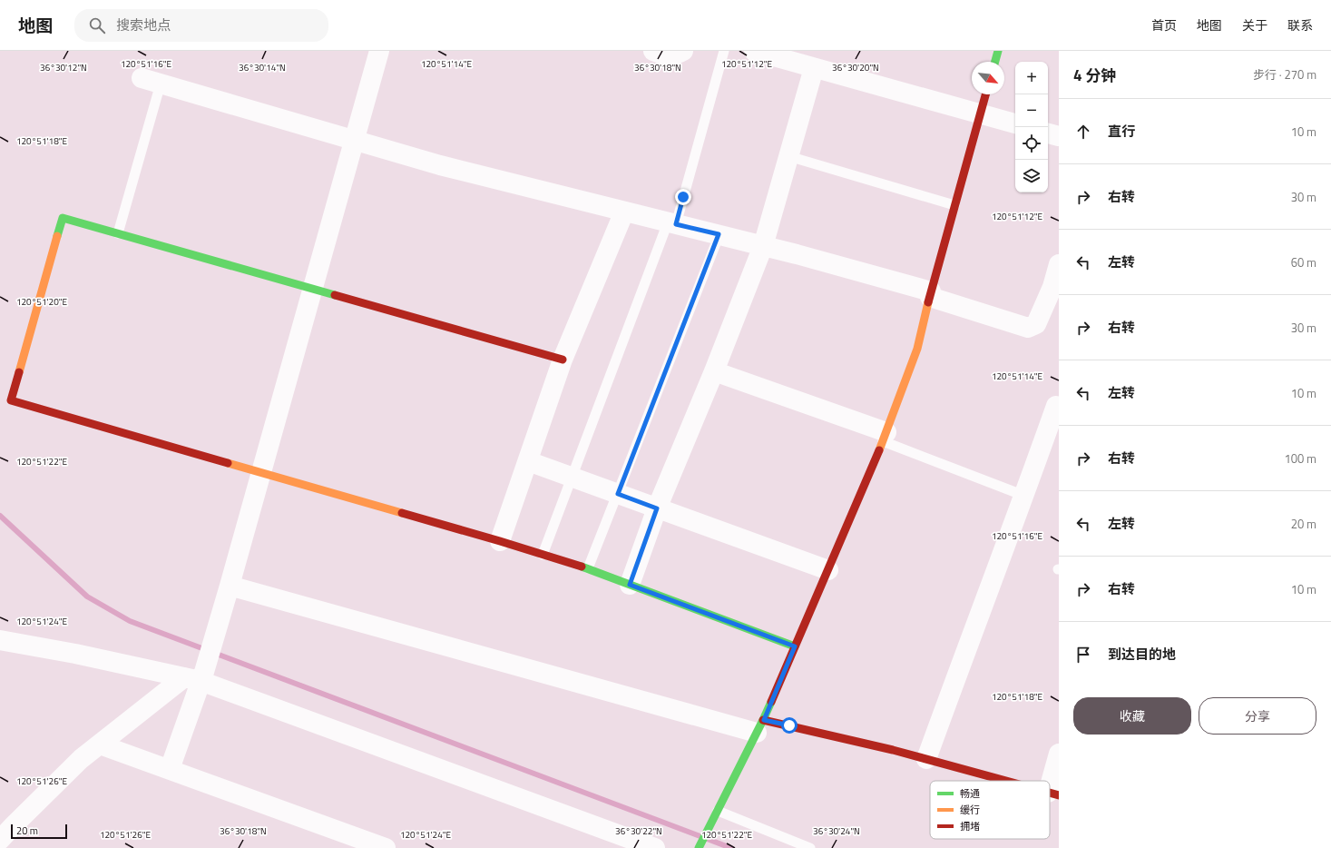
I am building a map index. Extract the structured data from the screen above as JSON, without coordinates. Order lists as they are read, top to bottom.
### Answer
{
  "legend": ["畅通", "缓行", "拥堵"],
  "scale_bar": "20 m",
  "north": "bottom right",
  "page": {
    "header": "地图",
    "search": "搜索地点",
    "nav": [
      "首页",
      "地图",
      "关于",
      "联系"
    ],
    "heading": ["4 分钟", "步行 · 270 m"],
    "map_buttons": ["+", "−"],
    "list": [
      ["直行", "10 m"],
      ["右转", "30 m"],
      ["左转", "60 m"],
      ["右转", "30 m"],
      ["左转", "10 m"],
      ["右转", "100 m"],
      ["左转", "20 m"],
      ["右转", "10 m"],
      "到达目的地"
    ],
    "buttons": ["收藏", "分享"],
    "scale": "20 m"
  },
  "coordinates": [
    "120°51'14\"E",
    "120°51'12\"E",
    "120°51'16\"E",
    "36°30'12\"N",
    "36°30'14\"N",
    "36°30'18\"N",
    "36°30'20\"N",
    "120°51'18\"E",
    "120°51'20\"E",
    "120°51'22\"E",
    "120°51'24\"E",
    "120°51'26\"E",
    "36°30'22\"N",
    "36°30'24\"N"
  ]
}
